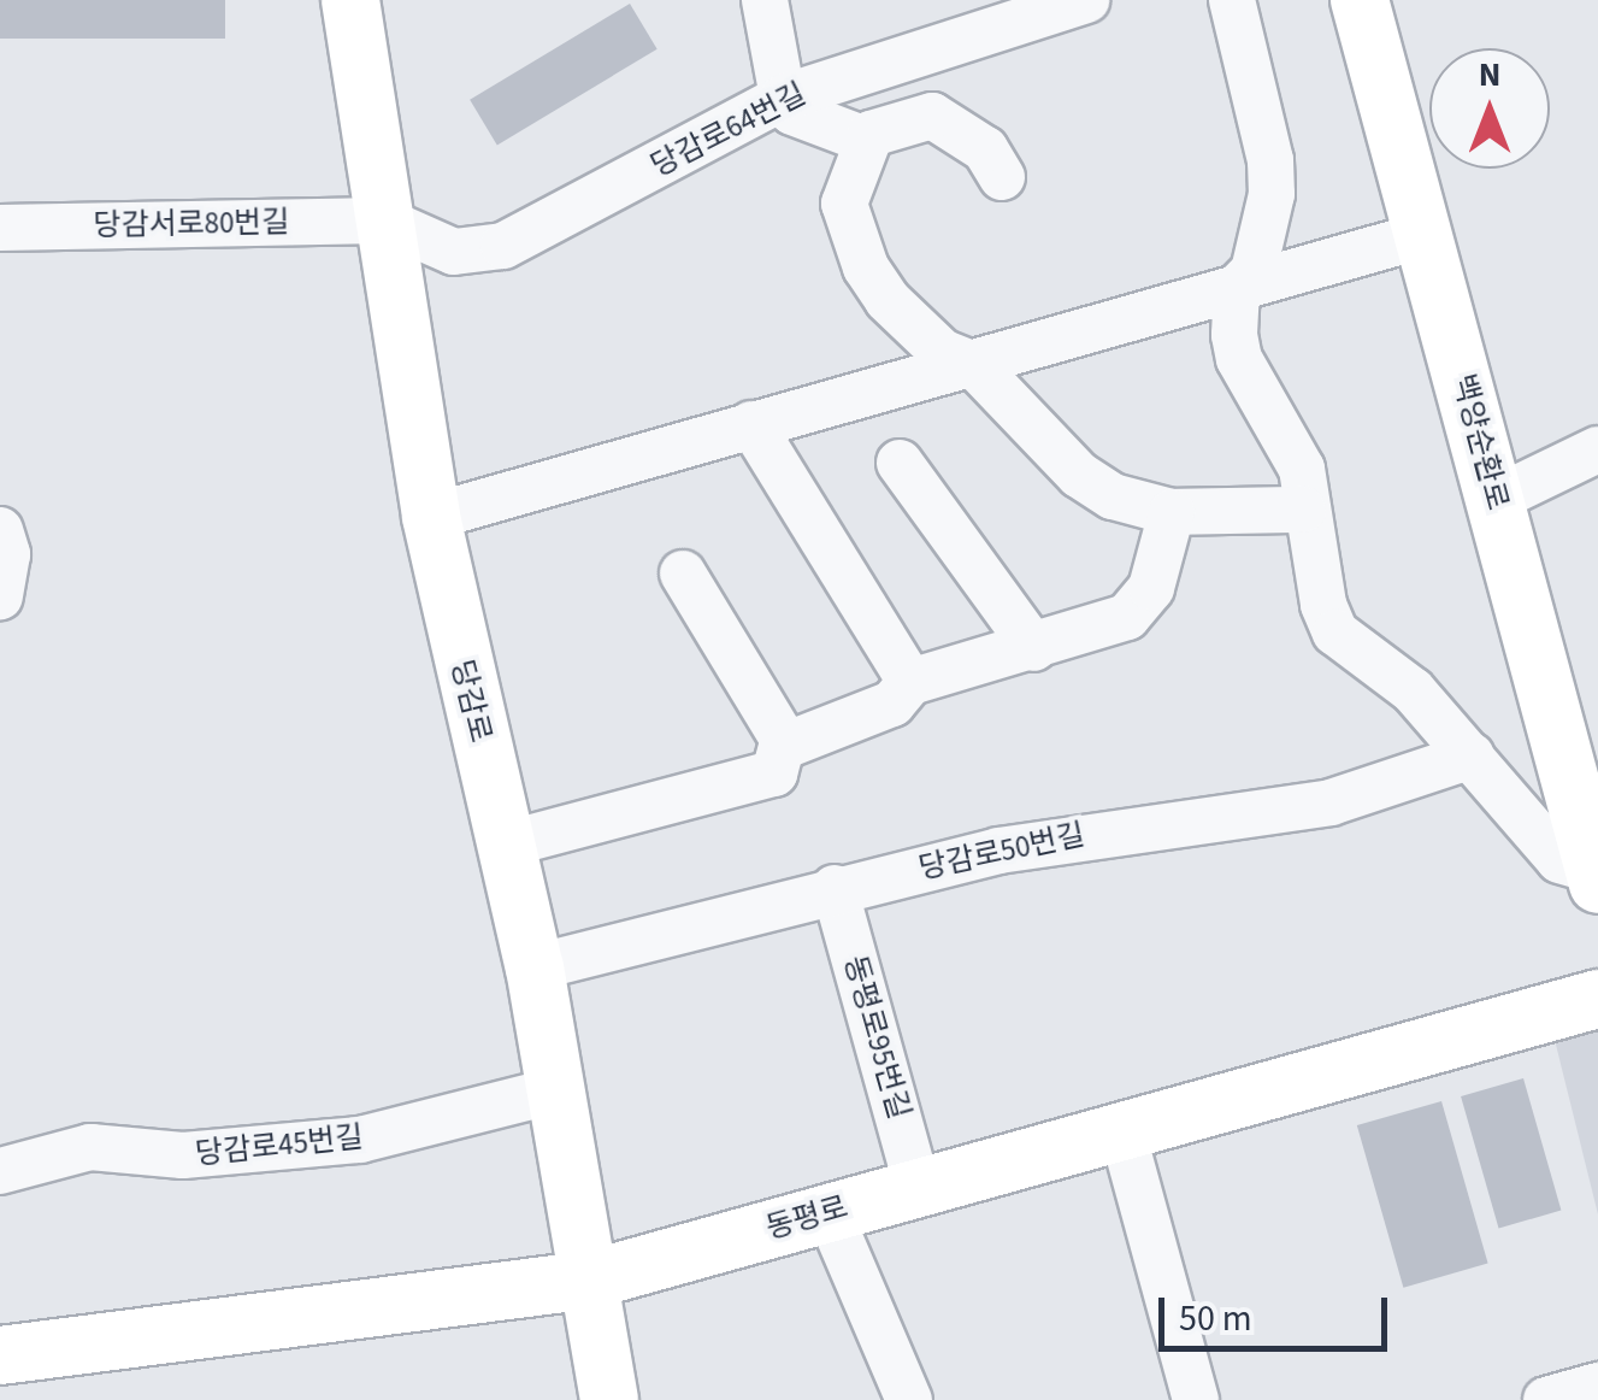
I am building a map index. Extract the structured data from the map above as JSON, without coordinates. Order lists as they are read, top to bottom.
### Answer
{
  "streets": {
    "main road": ["백양순환로", "당감로", "동평로"],
    "street": [
      "당감로64번길",
      "당감서로80번길",
      "당감로50번길",
      "동평로95번길",
      "당감로45번길"
    ]
  },
  "crossings": [
    ["당감로64번길", "당감서로80번길"],
    ["당감로64번길", "당감로"],
    ["당감서로80번길", "당감로"],
    ["당감로", "당감로50번길"],
    ["당감로", "당감로45번길"],
    ["당감로", "동평로"],
    ["당감로50번길", "동평로95번길"],
    ["동평로95번길", "동평로"]
  ],
  "scale_bar": "50 m",
  "north": "top"
}
